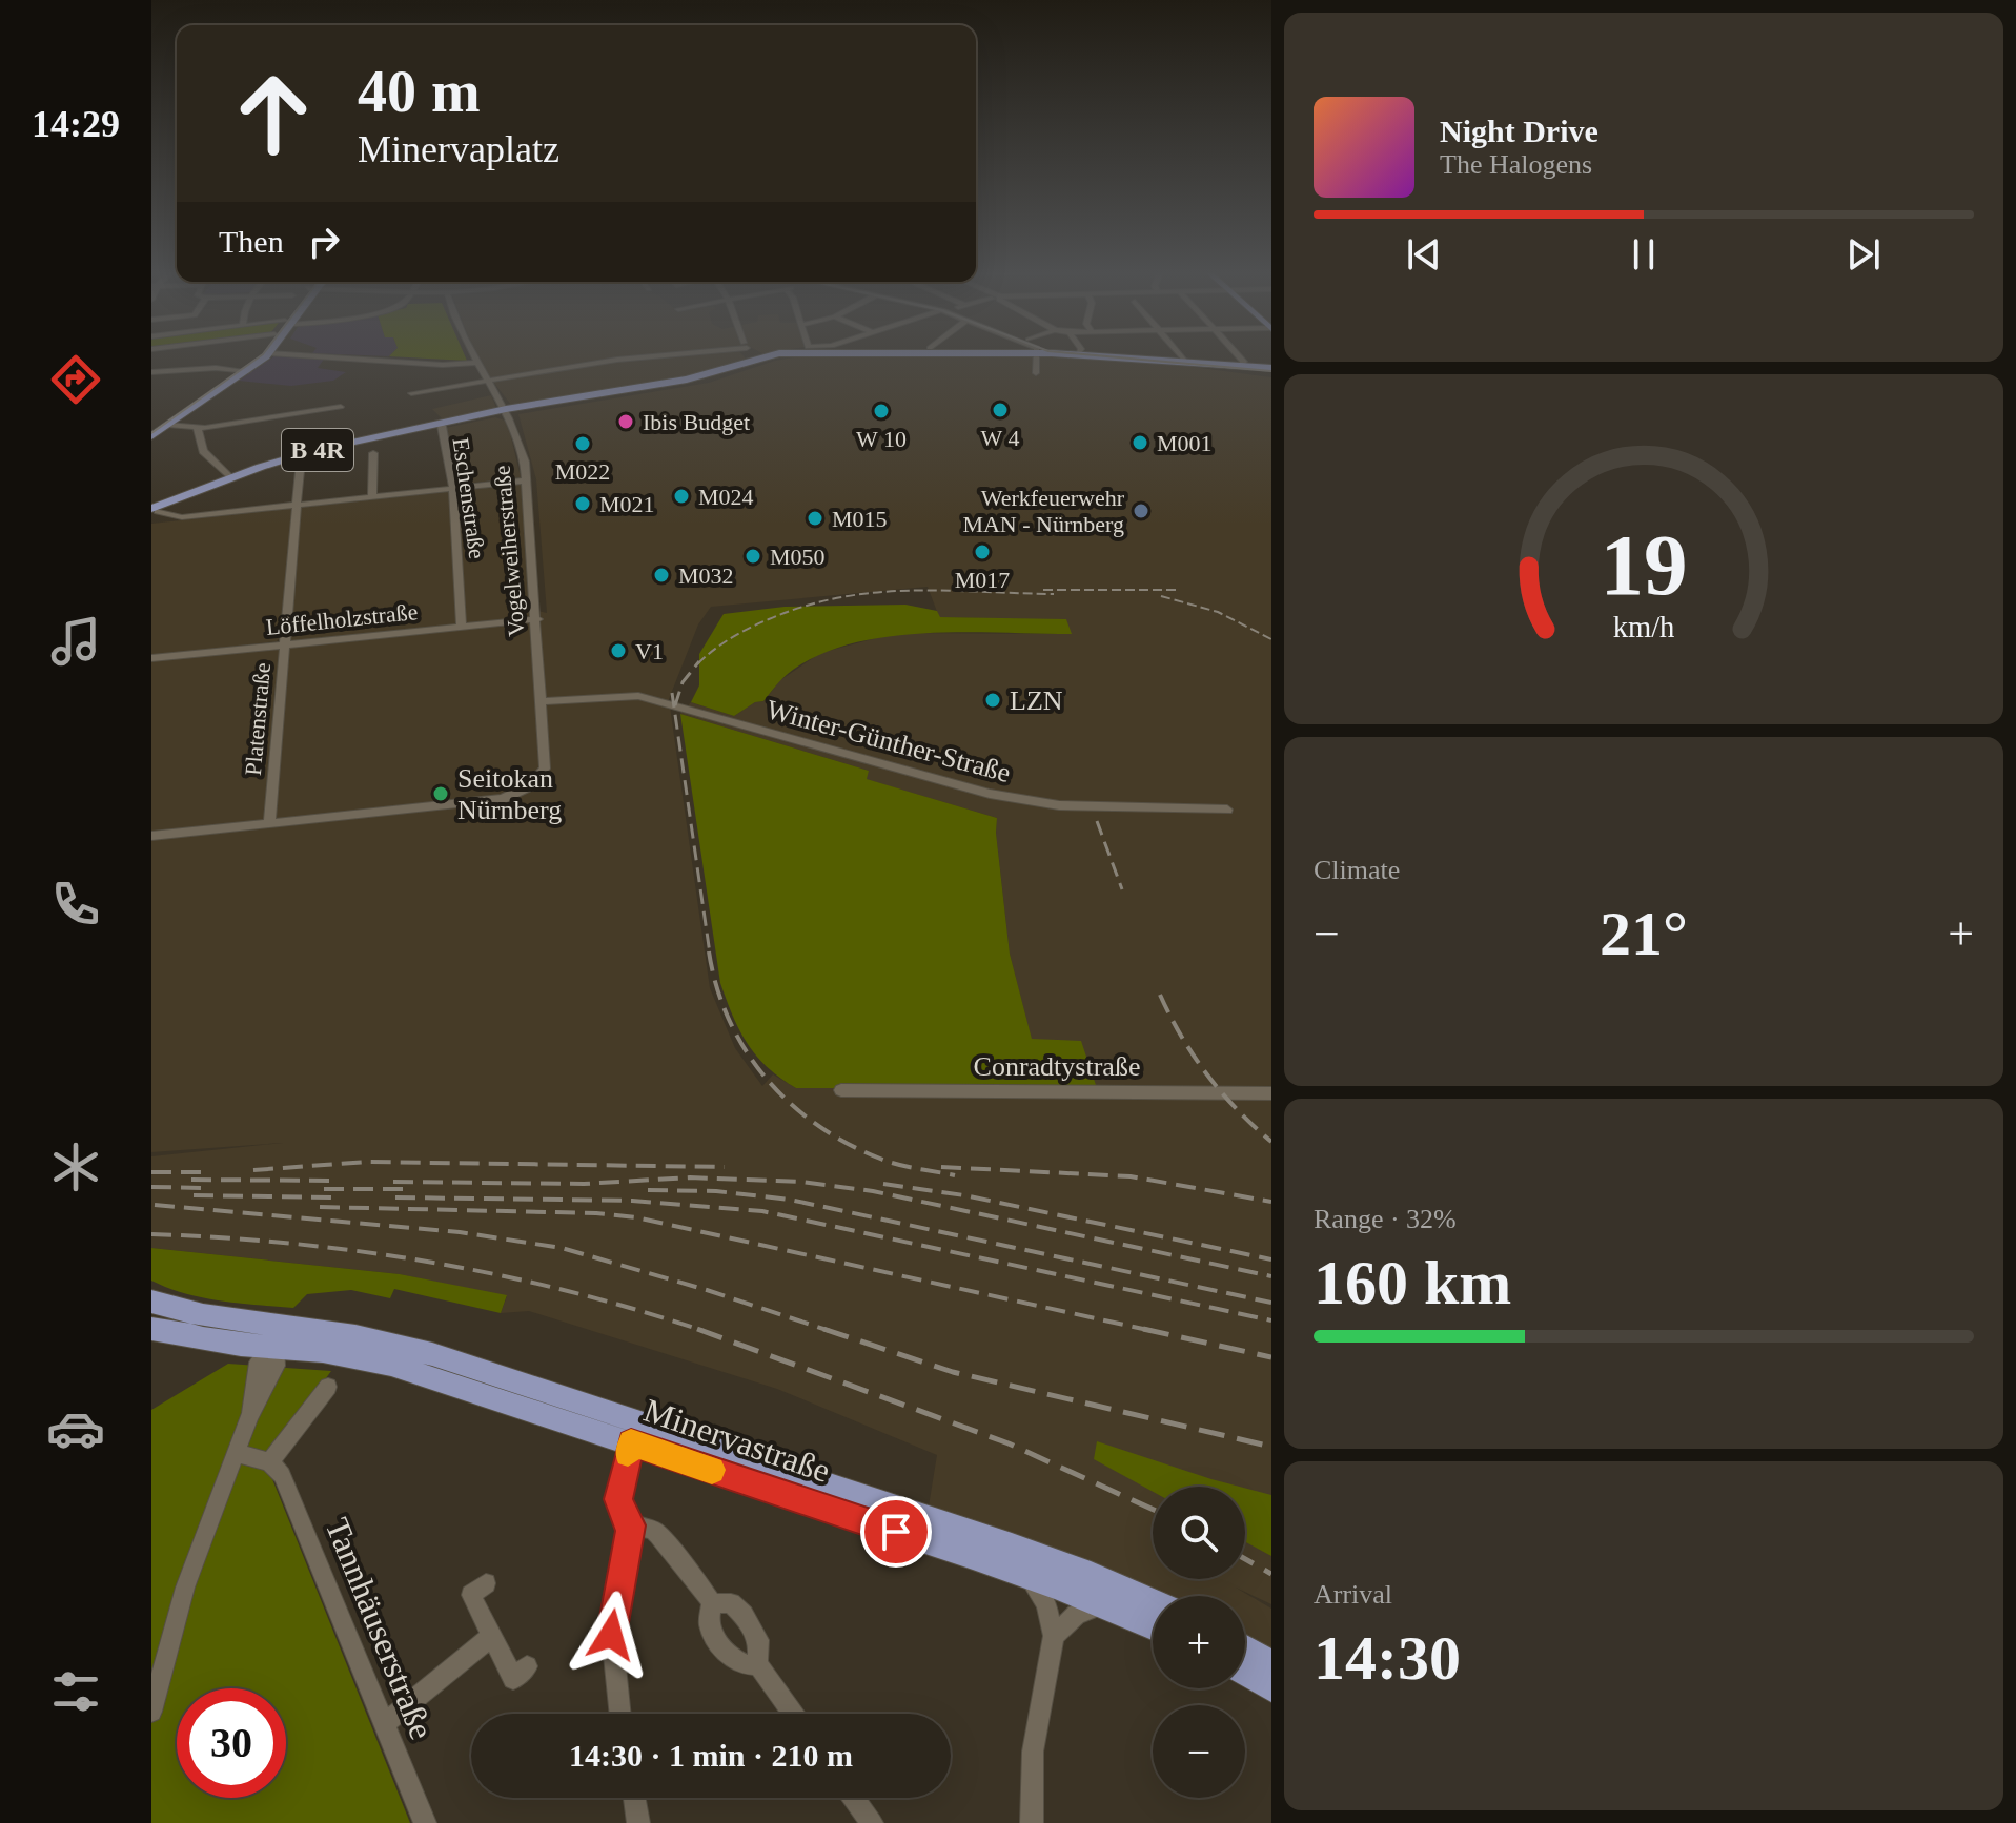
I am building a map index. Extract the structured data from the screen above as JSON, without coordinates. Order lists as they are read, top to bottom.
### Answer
{
  "streets": {
    "main road": ["B 4R", "Minervastraße"],
    "street": [
      "Eschenstraße",
      "Vogelweiherstraße",
      "Löffelholzstraße",
      "Platenstraße",
      "Winter-Günther-Straße",
      "Conradtystraße",
      "Tannhäuserstraße"
    ]
  },
  "crossings": [
    ["B 4R", "Eschenstraße"],
    ["B 4R", "Vogelweiherstraße"],
    ["Eschenstraße", "Löffelholzstraße"],
    ["Vogelweiherstraße", "Löffelholzstraße"],
    ["Vogelweiherstraße", "Platenstraße"],
    ["Vogelweiherstraße", "Winter-Günther-Straße"],
    ["Löffelholzstraße", "Platenstraße"]
  ],
  "places": [
    "W 4",
    "W 10",
    "Ibis Budget",
    "M001",
    "M022",
    "M024",
    "M021",
    "Werkfeuerwehr MAN - Nürnberg",
    "M015",
    "M017",
    "M050",
    "M032",
    "V1",
    "LZN",
    "Seitokan Nürnberg"
  ],
  "page": {
    "tabs": "14:29",
    "turn": ["40 m", "Minervaplatz"],
    "song": ["Night Drive", "The Halogens"],
    "then": "Then",
    "tile": [
      "Climate",
      ["Range · 32%", "160 km"],
      ["Arrival", "14:30"]
    ],
    "heat": ["−", "21°", "+"],
    "map_buttons": ["+", "−"],
    "limit": "30",
    "trip": "14:30 · 1 min · 210 m",
    "gauge": ["19", "km/h"]
  }
}
